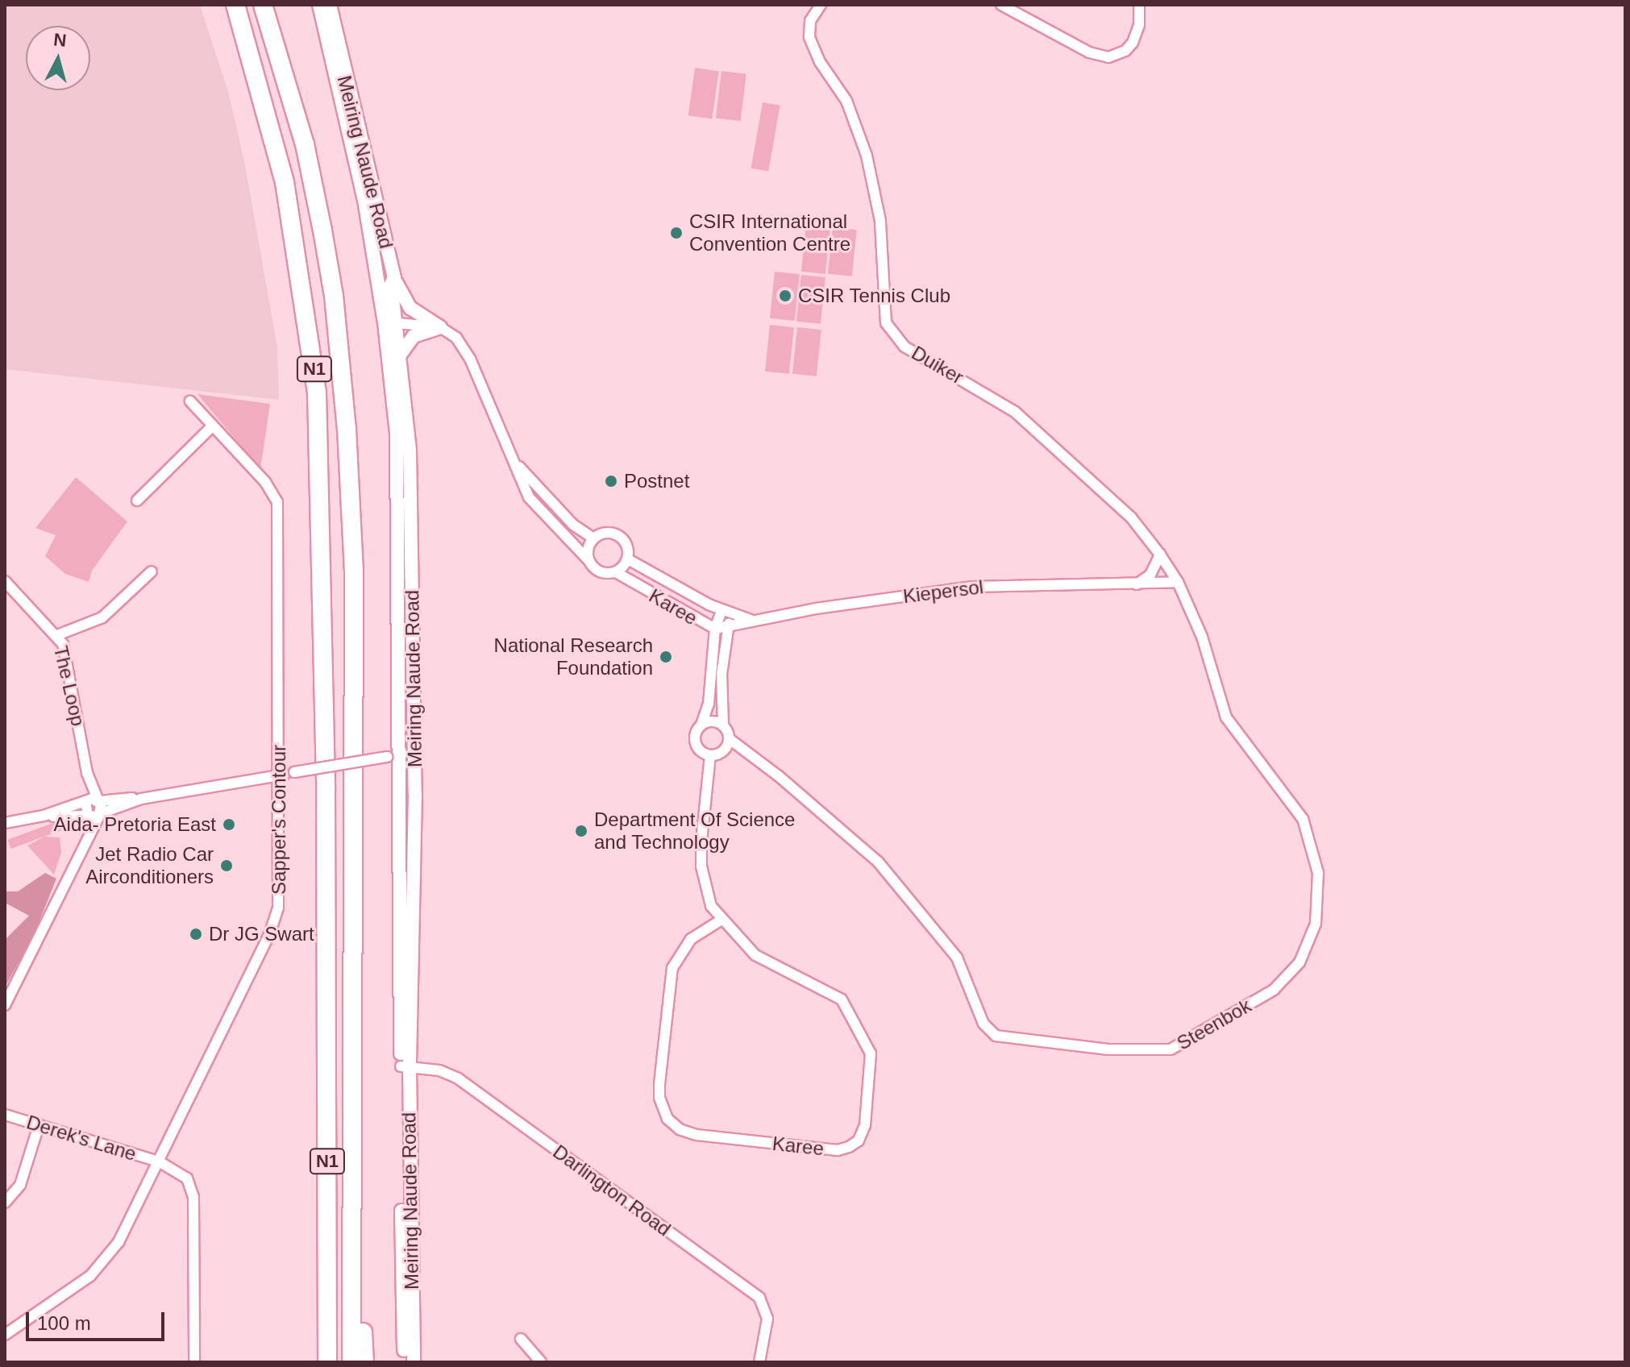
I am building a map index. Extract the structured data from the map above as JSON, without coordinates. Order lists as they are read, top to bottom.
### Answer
{
  "streets": {
    "highway": ["N1"],
    "street": [
      "Meiring Naude Road",
      "Duiker",
      "Kiepersol",
      "Karee",
      "The Loop",
      "Sapper's Contour",
      "Steenbok",
      "Derek's Lane",
      "Darlington Road"
    ]
  },
  "crossings": [
    ["Meiring Naude Road", "Darlington Road"],
    ["Duiker", "Kiepersol"],
    ["Duiker", "Steenbok"],
    ["Kiepersol", "Karee"],
    ["Kiepersol", "Steenbok"],
    ["Sapper's Contour", "Derek's Lane"]
  ],
  "places": [
    "CSIR International Convention Centre",
    "CSIR Tennis Club",
    "Postnet",
    "National Research Foundation",
    "Aida- Pretoria East",
    "Department Of Science and Technology",
    "Jet Radio Car Airconditioners",
    "Dr JG Swart"
  ],
  "scale_bar": "100 m",
  "north": "top"
}
